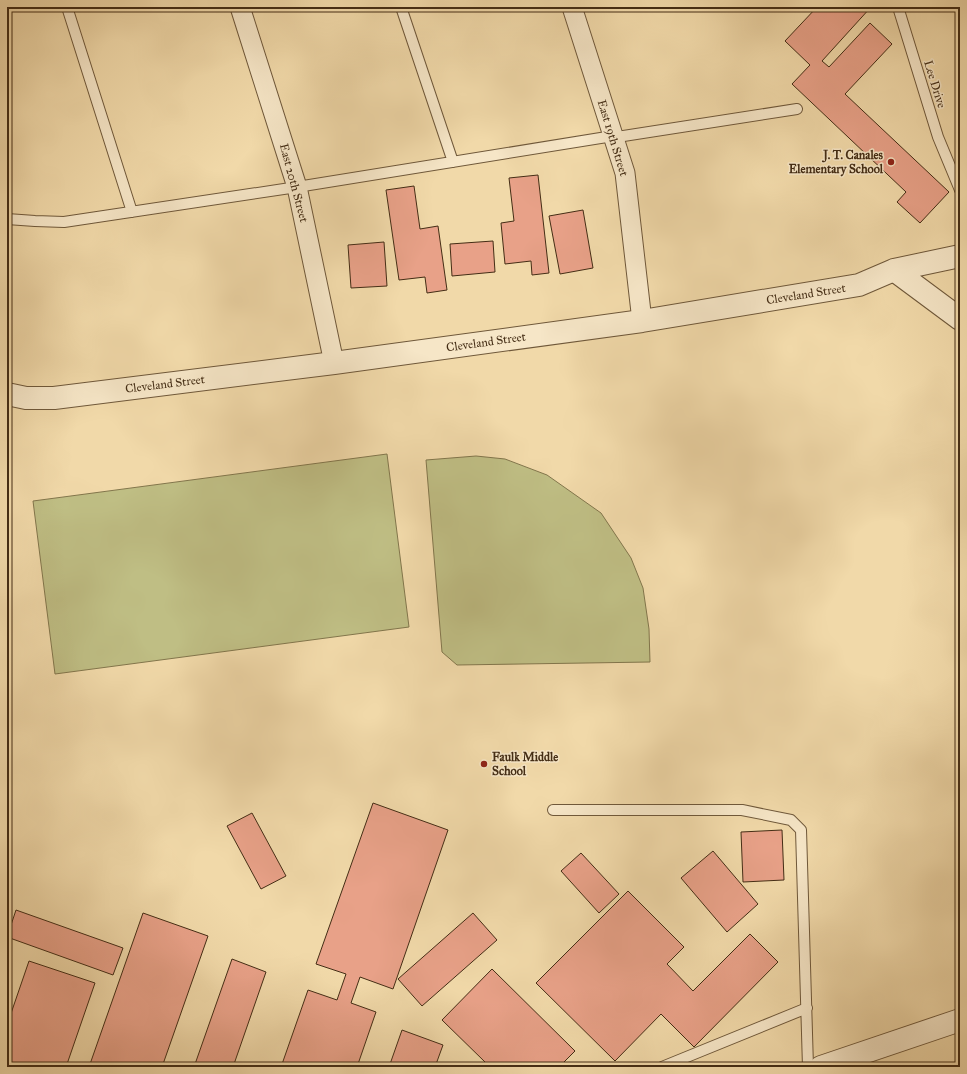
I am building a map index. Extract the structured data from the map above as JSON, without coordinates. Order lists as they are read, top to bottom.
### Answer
{
  "streets": {
    "street": ["East 19th Street", "East 20th Street", "Cleveland Street"],
    "lane": ["Lee Drive"]
  },
  "crossings": [
    ["East 19th Street", "Cleveland Street"],
    ["East 20th Street", "Cleveland Street"]
  ],
  "places": ["J. T. Canales Elementary School", "Faulk Middle School"]
}
